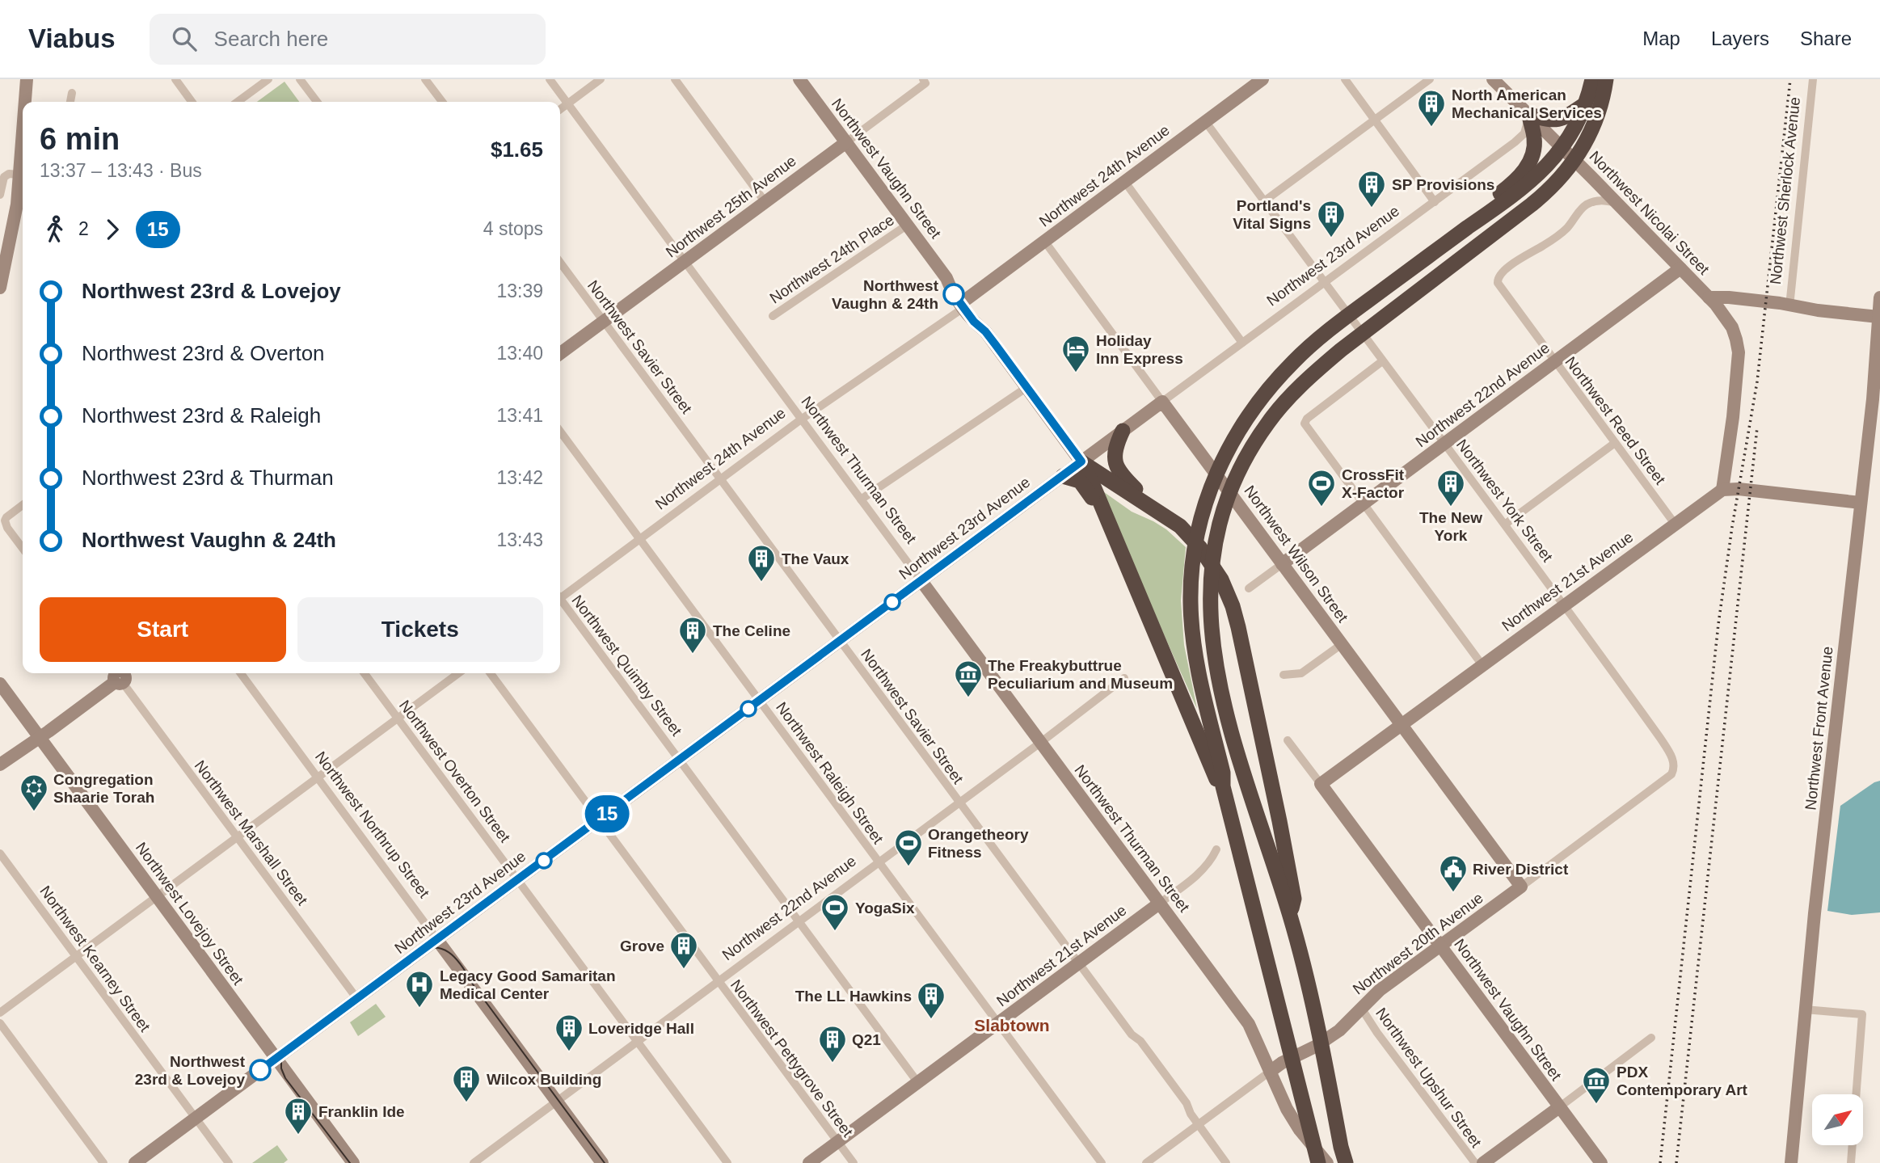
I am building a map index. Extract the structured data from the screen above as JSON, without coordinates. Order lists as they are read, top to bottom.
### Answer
{
  "streets": {
    "street": [
      "Northwest Vaughn Street",
      "Northwest 24th Avenue",
      "Northwest Sherlock Avenue",
      "Northwest 25th Avenue",
      "Northwest Nicolai Street",
      "Northwest 23rd Avenue",
      "Northwest 24th Place",
      "Northwest Savier Street",
      "Northwest 22nd Avenue",
      "Northwest Reed Street",
      "Northwest Thurman Street",
      "Northwest York Street",
      "Northwest Wilson Street",
      "Northwest 21st Avenue",
      "Northwest Quimby Street",
      "Northwest Front Avenue",
      "Northwest Overton Street",
      "Northwest Raleigh Street",
      "Northwest Northrup Street",
      "Northwest Marshall Street",
      "Northwest Lovejoy Street",
      "Northwest 20th Avenue",
      "Northwest Kearney Street",
      "Northwest Pettygrove Street",
      "Northwest Upshur Street"
    ]
  },
  "crossings": [
    ["Northwest Vaughn Street", "Northwest 24th Avenue"],
    ["Northwest Vaughn Street", "Northwest 25th Avenue"],
    ["Northwest Vaughn Street", "Northwest 23rd Avenue"],
    ["Northwest Vaughn Street", "Northwest 24th Place"],
    ["Northwest Vaughn Street", "Northwest 21st Avenue"],
    ["Northwest Vaughn Street", "Northwest 20th Avenue"],
    ["Northwest 24th Avenue", "Northwest Savier Street"],
    ["Northwest 24th Avenue", "Northwest Thurman Street"],
    ["Northwest 24th Avenue", "Northwest York Street"],
    ["Northwest 24th Avenue", "Northwest Wilson Street"],
    ["Northwest 24th Avenue", "Northwest Raleigh Street"],
    ["Northwest Sherlock Avenue", "Northwest Nicolai Street"],
    ["Northwest 25th Avenue", "Northwest Savier Street"],
    ["Northwest 25th Avenue", "Northwest Thurman Street"],
    ["Northwest Nicolai Street", "Northwest 23rd Avenue"],
    ["Northwest Nicolai Street", "Northwest 22nd Avenue"],
    ["Northwest Nicolai Street", "Northwest Reed Street"],
    ["Northwest Nicolai Street", "Northwest Front Avenue"],
    ["Northwest 23rd Avenue", "Northwest Savier Street"],
    ["Northwest 23rd Avenue", "Northwest Thurman Street"],
    ["Northwest 23rd Avenue", "Northwest York Street"],
    ["Northwest 23rd Avenue", "Northwest Wilson Street"],
    ["Northwest 23rd Avenue", "Northwest Quimby Street"],
    ["Northwest 23rd Avenue", "Northwest Overton Street"],
    ["Northwest 23rd Avenue", "Northwest Raleigh Street"],
    ["Northwest 23rd Avenue", "Northwest Northrup Street"],
    ["Northwest 23rd Avenue", "Northwest Marshall Street"],
    ["Northwest 23rd Avenue", "Northwest Lovejoy Street"],
    ["Northwest 23rd Avenue", "Northwest Kearney Street"],
    ["Northwest 23rd Avenue", "Northwest Pettygrove Street"],
    ["Northwest Savier Street", "Northwest 22nd Avenue"],
    ["Northwest Savier Street", "Northwest 21st Avenue"],
    ["Northwest Savier Street", "Northwest 20th Avenue"],
    ["Northwest 22nd Avenue", "Northwest Reed Street"],
    ["Northwest 22nd Avenue", "Northwest Thurman Street"],
    ["Northwest 22nd Avenue", "Northwest York Street"],
    ["Northwest 22nd Avenue", "Northwest Wilson Street"],
    ["Northwest 22nd Avenue", "Northwest Quimby Street"],
    ["Northwest 22nd Avenue", "Northwest Overton Street"],
    ["Northwest 22nd Avenue", "Northwest Raleigh Street"],
    ["Northwest 22nd Avenue", "Northwest Northrup Street"],
    ["Northwest 22nd Avenue", "Northwest Pettygrove Street"],
    ["Northwest Reed Street", "Northwest 21st Avenue"],
    ["Northwest Thurman Street", "Northwest 21st Avenue"],
    ["Northwest Thurman Street", "Northwest 20th Avenue"],
    ["Northwest York Street", "Northwest 21st Avenue"],
    ["Northwest York Street", "Northwest 20th Avenue"],
    ["Northwest Wilson Street", "Northwest 21st Avenue"],
    ["Northwest Wilson Street", "Northwest 20th Avenue"],
    ["Northwest 21st Avenue", "Northwest Quimby Street"],
    ["Northwest 21st Avenue", "Northwest Raleigh Street"],
    ["Northwest 21st Avenue", "Northwest Pettygrove Street"],
    ["Northwest 20th Avenue", "Northwest Upshur Street"]
  ],
  "districts": ["Slabtown"],
  "places": {
    "building": [
      "North American Mechanical Services",
      "SP Provisions",
      "Portland's Vital Signs",
      "The New York",
      "The Vaux",
      "The Celine",
      "Grove",
      "The LL Hawkins",
      "Loveridge Hall",
      "Q21",
      "Wilcox Building",
      "Franklin Ide"
    ],
    "other": ["Northwest Vaughn & 24th", "Northwest 23rd & Lovejoy"],
    "hotel": ["Holiday Inn Express"],
    "sports": ["CrossFit X-Factor", "Orangetheory Fitness", "YogaSix"],
    "museum": ["The Freakybuttrue Peculiarium and Museum", "PDX Contemporary Art"],
    "synagogue": ["Congregation Shaarie Torah"],
    "public building": ["River District"],
    "hospital": ["Legacy Good Samaritan Medical Center"]
  },
  "lines": ["bus line 15"],
  "north": "top right",
  "page": {
    "header": "Viabus",
    "search": "Search here",
    "nav": ["Map", "Layers", "Share"],
    "on_map": "15",
    "heading": ["6 min", "13:37 – 13:43 · Bus", "$1.65"],
    "legs": ["2", "15", "4 stops"],
    "list": [
      {
        "name": "Northwest 23rd & Lovejoy",
        "value": "13:39"
      },
      {
        "name": "Northwest 23rd & Overton",
        "value": "13:40"
      },
      {
        "name": "Northwest 23rd & Raleigh",
        "value": "13:41"
      },
      {
        "name": "Northwest 23rd & Thurman",
        "value": "13:42"
      },
      {
        "name": "Northwest Vaughn & 24th",
        "value": "13:43"
      }
    ],
    "buttons": ["Start", "Tickets"]
  }
}
